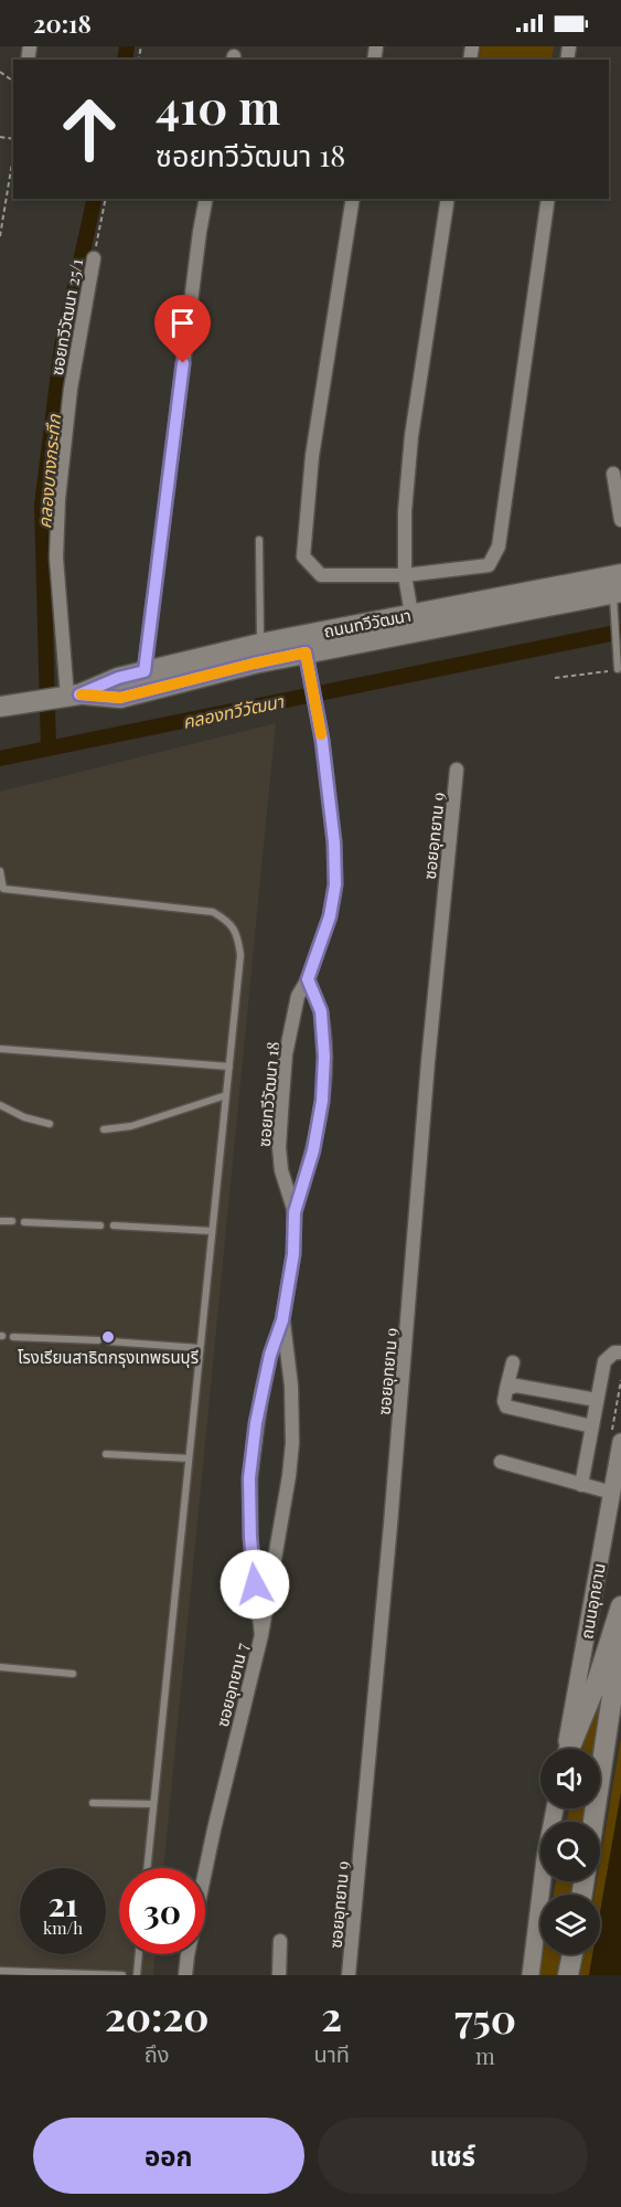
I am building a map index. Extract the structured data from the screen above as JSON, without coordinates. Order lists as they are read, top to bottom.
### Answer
{
  "streets": {
    "main road": ["ถนนทวีวัฒนา", "ถนนอุทยาน"],
    "street": [
      "ซอยทวีวัฒนา 25/1",
      "ซอยอุทยาน 9",
      "ซอยทวีวัฒนา 18",
      "ซอยอุทยาน 7"
    ]
  },
  "crossings": [
    ["ซอยทวีวัฒนา 25/1", "ถนนทวีวัฒนา"],
    ["ถนนทวีวัฒนา", "ซอยทวีวัฒนา 18"],
    ["ซอยทวีวัฒนา 18", "ซอยอุทยาน 7"]
  ],
  "water": ["คลองบางกระทึก", "คลองทวีวัฒนา"],
  "places": ["โรงเรียนสาธิตกรุงเทพธนบุรี"],
  "page": {
    "status": "20:18",
    "turn": ["410 m", "ซอยทวีวัฒนา 18"],
    "speed": "21 km/h",
    "limit": "30",
    "eta": [
      "20:20",
      "ถึง",
      "2",
      "นาที",
      "750",
      "m"
    ],
    "buttons": ["ออก", "แชร์"]
  }
}
